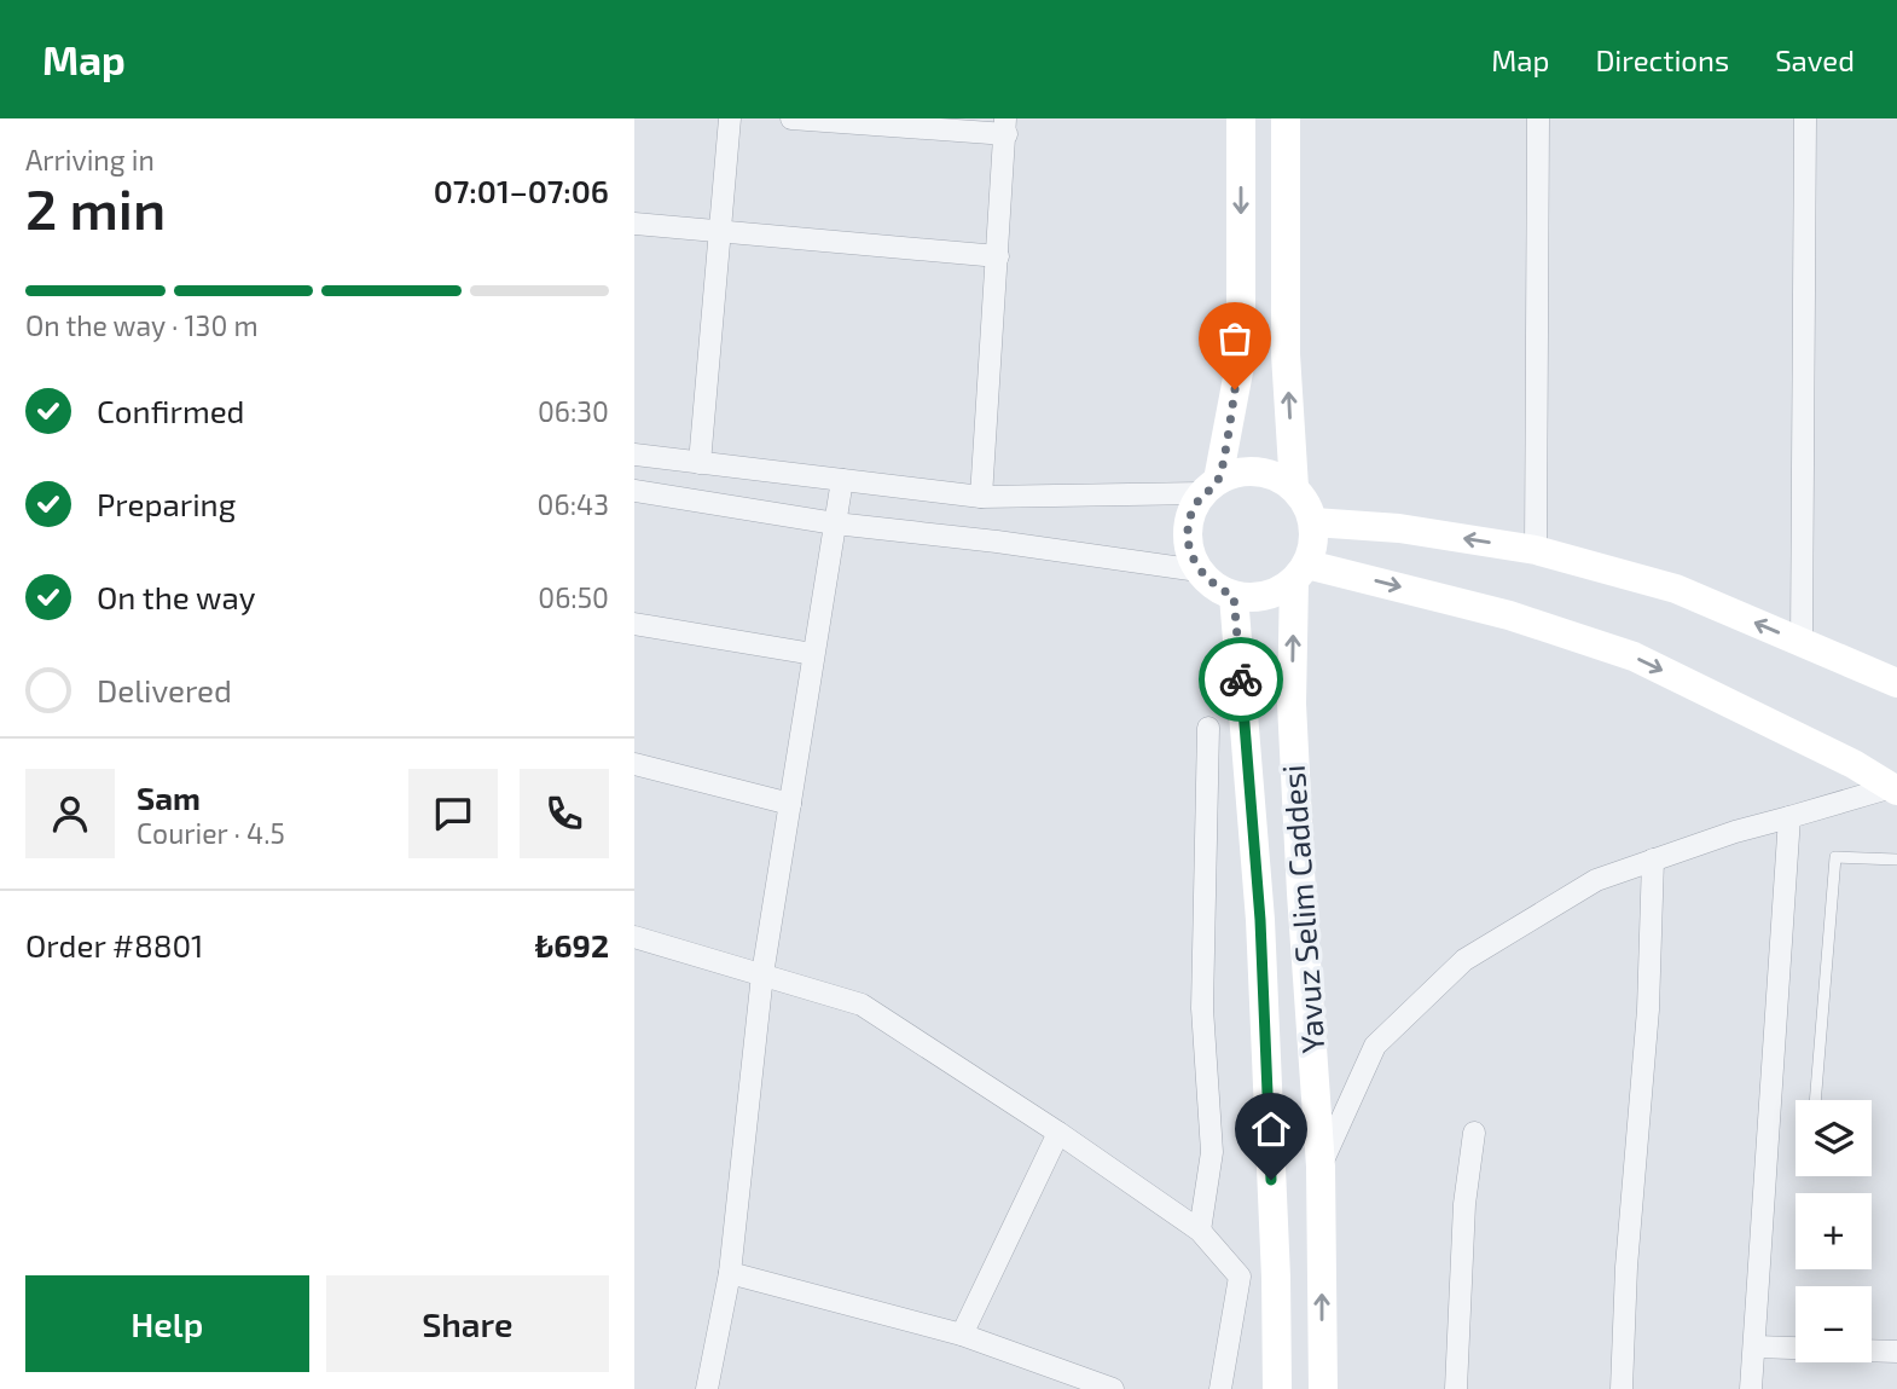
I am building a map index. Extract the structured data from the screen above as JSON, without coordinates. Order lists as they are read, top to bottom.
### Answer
{
  "streets": {
    "main road": ["Yavuz Selim Caddesi"]
  },
  "page": {
    "header": "Map",
    "nav": ["Map", "Directions", "Saved"],
    "heading": ["2 min", "Arriving in", "07:01–07:06"],
    "panel": [
      "Sam",
      "Courier · 4.5",
      "Order #8801",
      "₺692"
    ],
    "bar": "On the way · 130 m",
    "list": [
      ["Confirmed", "06:30"],
      ["Preparing", "06:43"],
      ["On the way", "06:50"],
      "Delivered"
    ],
    "map_buttons": ["+", "−"],
    "buttons": ["Help", "Share"]
  }
}
